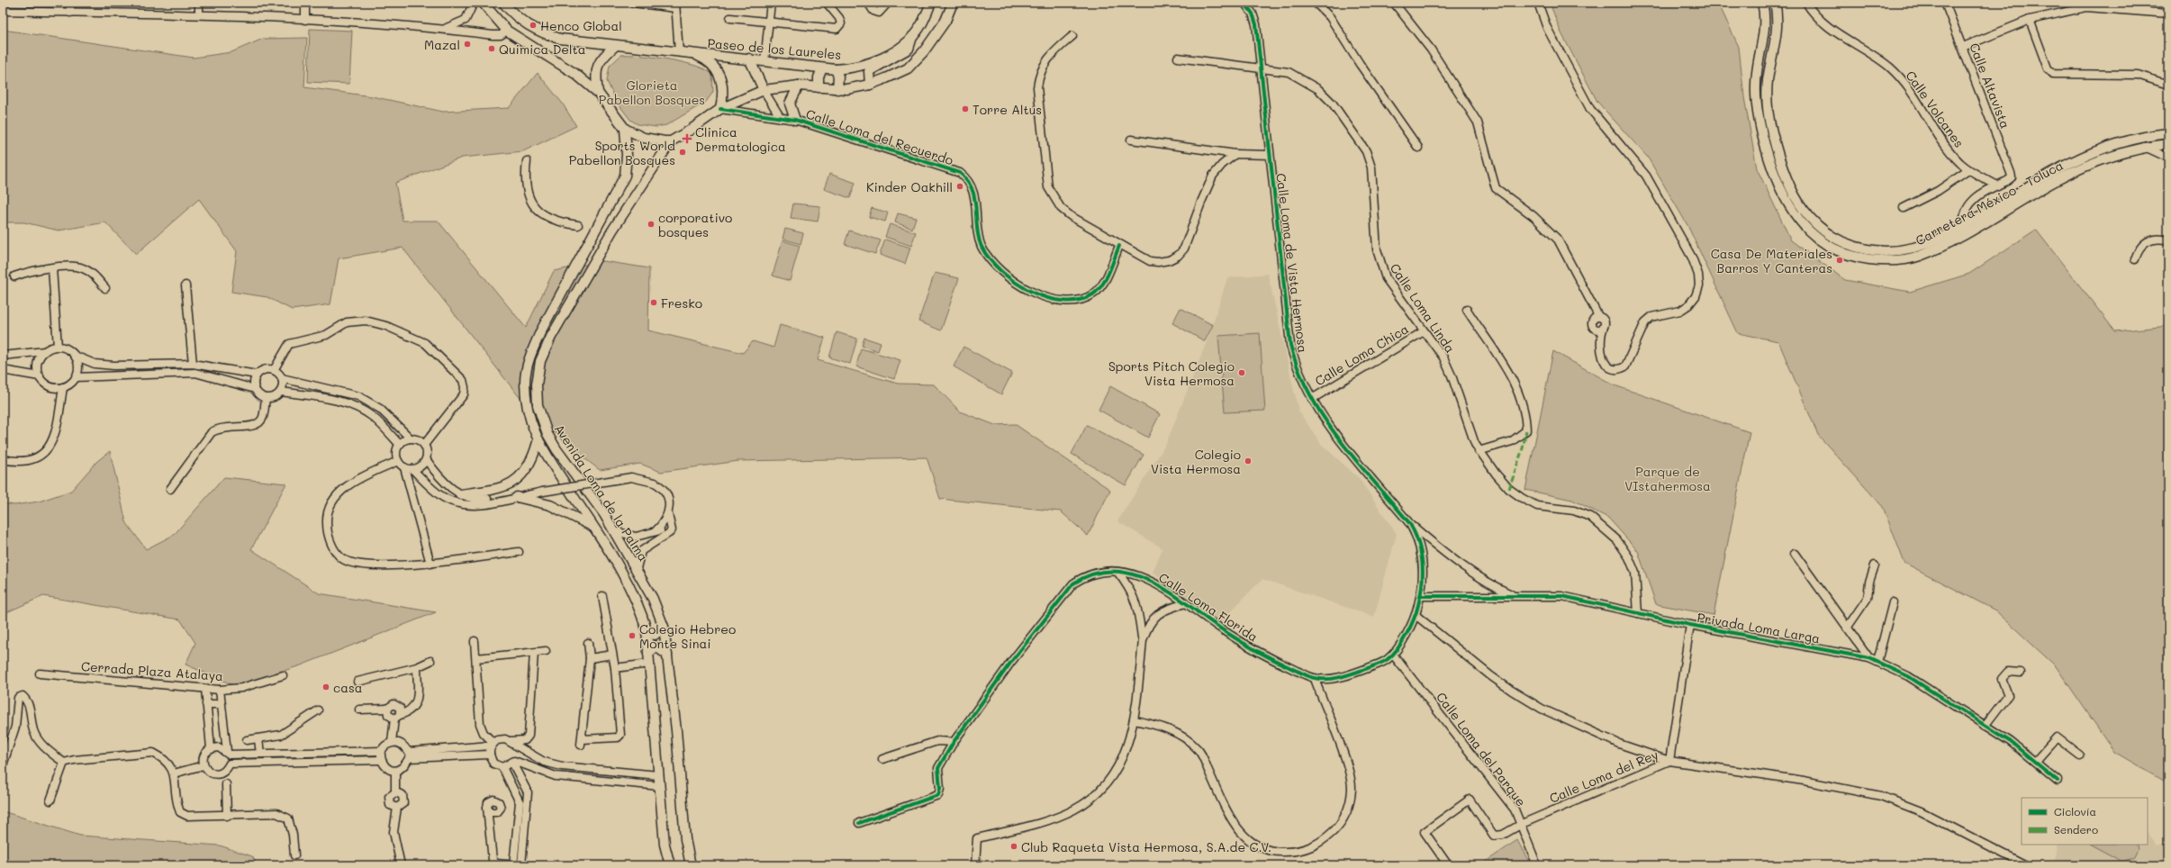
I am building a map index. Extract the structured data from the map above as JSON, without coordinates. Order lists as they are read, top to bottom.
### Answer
{
  "streets": {
    "main road": ["Paseo de los Laureles", "Carretera México - Toluca", "Avenida Loma de la Palma"],
    "street": [
      "Calle Altavista",
      "Calle Volcanes",
      "Calle Loma del Recuerdo",
      "Calle Loma de Vista Hermosa",
      "Calle Loma Linda",
      "Calle Loma Chica",
      "Calle Loma Florida",
      "Privada Loma Larga",
      "Cerrada Plaza Atalaya",
      "Calle Loma del Parque",
      "Calle Loma del Rey"
    ]
  },
  "crossings": [
    ["Paseo de los Laureles", "Calle Loma del Recuerdo"],
    ["Paseo de los Laureles", "Avenida Loma de la Palma"],
    ["Calle Altavista", "Calle Volcanes"],
    ["Calle Loma del Recuerdo", "Avenida Loma de la Palma"],
    ["Calle Loma de Vista Hermosa", "Calle Loma Linda"],
    ["Calle Loma de Vista Hermosa", "Calle Loma Chica"],
    ["Calle Loma de Vista Hermosa", "Calle Loma Florida"],
    ["Calle Loma de Vista Hermosa", "Privada Loma Larga"],
    ["Calle Loma de Vista Hermosa", "Calle Loma del Parque"],
    ["Calle Loma Linda", "Calle Loma Chica"],
    ["Calle Loma Linda", "Privada Loma Larga"],
    ["Calle Loma Florida", "Calle Loma del Parque"],
    ["Privada Loma Larga", "Calle Loma del Rey"],
    ["Calle Loma del Parque", "Calle Loma del Rey"]
  ],
  "parks": ["Glorieta Pabellon Bosques", "Parque de VIstahermosa"],
  "places": {
    "other": [
      "Henco Global",
      "Mazal",
      "Quimica Delta",
      "Torre Altus",
      "Sports World Pabellon Bosques",
      "Kinder Oakhill",
      "corporativo bosques",
      "Casa De Materiales Barros Y Canteras",
      "Fresko",
      "Sports Pitch Colegio Vista Hermosa",
      "Colegio Vista Hermosa",
      "Colegio Hebreo Monte Sinai",
      "casa",
      "Club Raqueta Vista Hermosa, S.A.de C.V."
    ],
    "health": ["Clinica Dermatologica"]
  },
  "legend": ["Ciclovía", "Sendero"]
}
